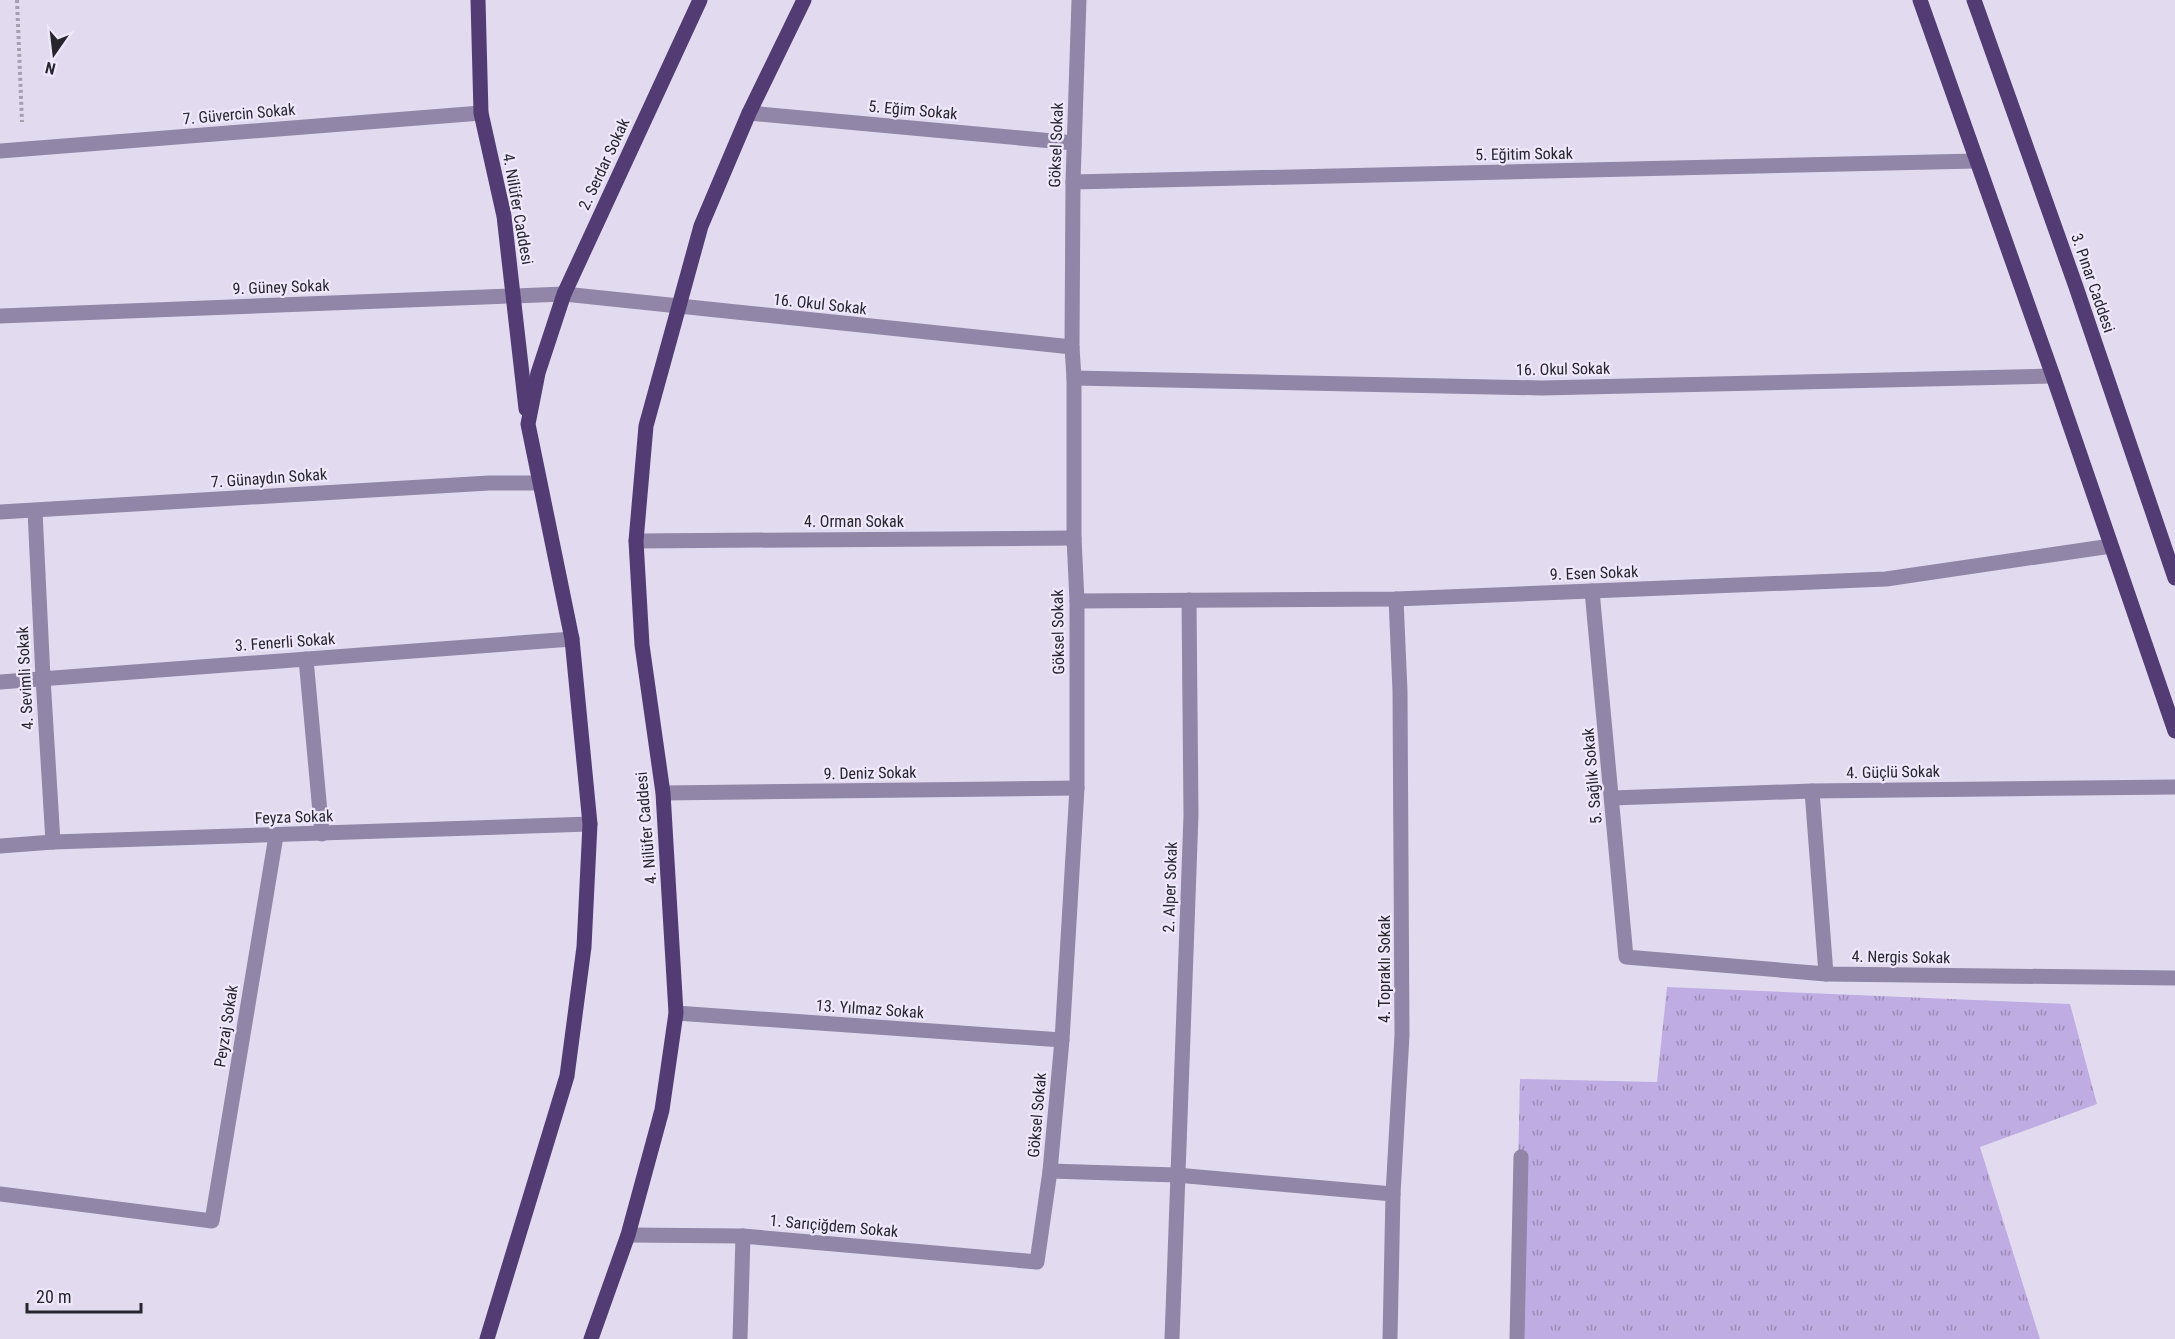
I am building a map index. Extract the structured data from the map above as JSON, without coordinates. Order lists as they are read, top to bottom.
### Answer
{
  "streets": {
    "main road": ["2. Serdar Sokak", "4. Nilüfer Caddesi", "3. Pınar Caddesi"],
    "street": [
      "5. Eğim Sokak",
      "7. Güvercin Sokak",
      "Göksel Sokak",
      "5. Eğitim Sokak",
      "9. Güney Sokak",
      "16. Okul Sokak",
      "7. Günaydın Sokak",
      "4. Orman Sokak",
      "9. Esen Sokak",
      "3. Fenerli Sokak",
      "4. Sevimli Sokak",
      "4. Güçlü Sokak",
      "9. Deniz Sokak",
      "5. Sağlık Sokak",
      "Feyza Sokak",
      "2. Alper Sokak",
      "4. Nergis Sokak",
      "4. Topraklı Sokak",
      "13. Yılmaz Sokak",
      "Peyzaj Sokak",
      "1. Sarıçiğdem Sokak"
    ]
  },
  "crossings": [
    ["5. Eğim Sokak", "Göksel Sokak"],
    ["7. Güvercin Sokak", "4. Nilüfer Caddesi"],
    ["Göksel Sokak", "5. Eğitim Sokak"],
    ["Göksel Sokak", "16. Okul Sokak"],
    ["Göksel Sokak", "4. Orman Sokak"],
    ["Göksel Sokak", "9. Esen Sokak"],
    ["Göksel Sokak", "9. Deniz Sokak"],
    ["Göksel Sokak", "13. Yılmaz Sokak"],
    ["Göksel Sokak", "1. Sarıçiğdem Sokak"],
    ["2. Serdar Sokak", "4. Nilüfer Caddesi"],
    ["2. Serdar Sokak", "9. Güney Sokak"],
    ["2. Serdar Sokak", "16. Okul Sokak"],
    ["4. Nilüfer Caddesi", "9. Güney Sokak"],
    ["4. Nilüfer Caddesi", "16. Okul Sokak"],
    ["4. Nilüfer Caddesi", "7. Günaydın Sokak"],
    ["4. Nilüfer Caddesi", "4. Orman Sokak"],
    ["4. Nilüfer Caddesi", "3. Fenerli Sokak"],
    ["4. Nilüfer Caddesi", "9. Deniz Sokak"],
    ["4. Nilüfer Caddesi", "Feyza Sokak"],
    ["4. Nilüfer Caddesi", "13. Yılmaz Sokak"],
    ["4. Nilüfer Caddesi", "1. Sarıçiğdem Sokak"],
    ["9. Güney Sokak", "16. Okul Sokak"],
    ["7. Günaydın Sokak", "4. Sevimli Sokak"],
    ["9. Esen Sokak", "5. Sağlık Sokak"],
    ["9. Esen Sokak", "2. Alper Sokak"],
    ["9. Esen Sokak", "4. Topraklı Sokak"],
    ["3. Fenerli Sokak", "4. Sevimli Sokak"],
    ["4. Sevimli Sokak", "Feyza Sokak"],
    ["4. Güçlü Sokak", "5. Sağlık Sokak"],
    ["5. Sağlık Sokak", "4. Nergis Sokak"],
    ["Feyza Sokak", "Peyzaj Sokak"]
  ],
  "scale_bar": "20 m",
  "north": "bottom"
}
